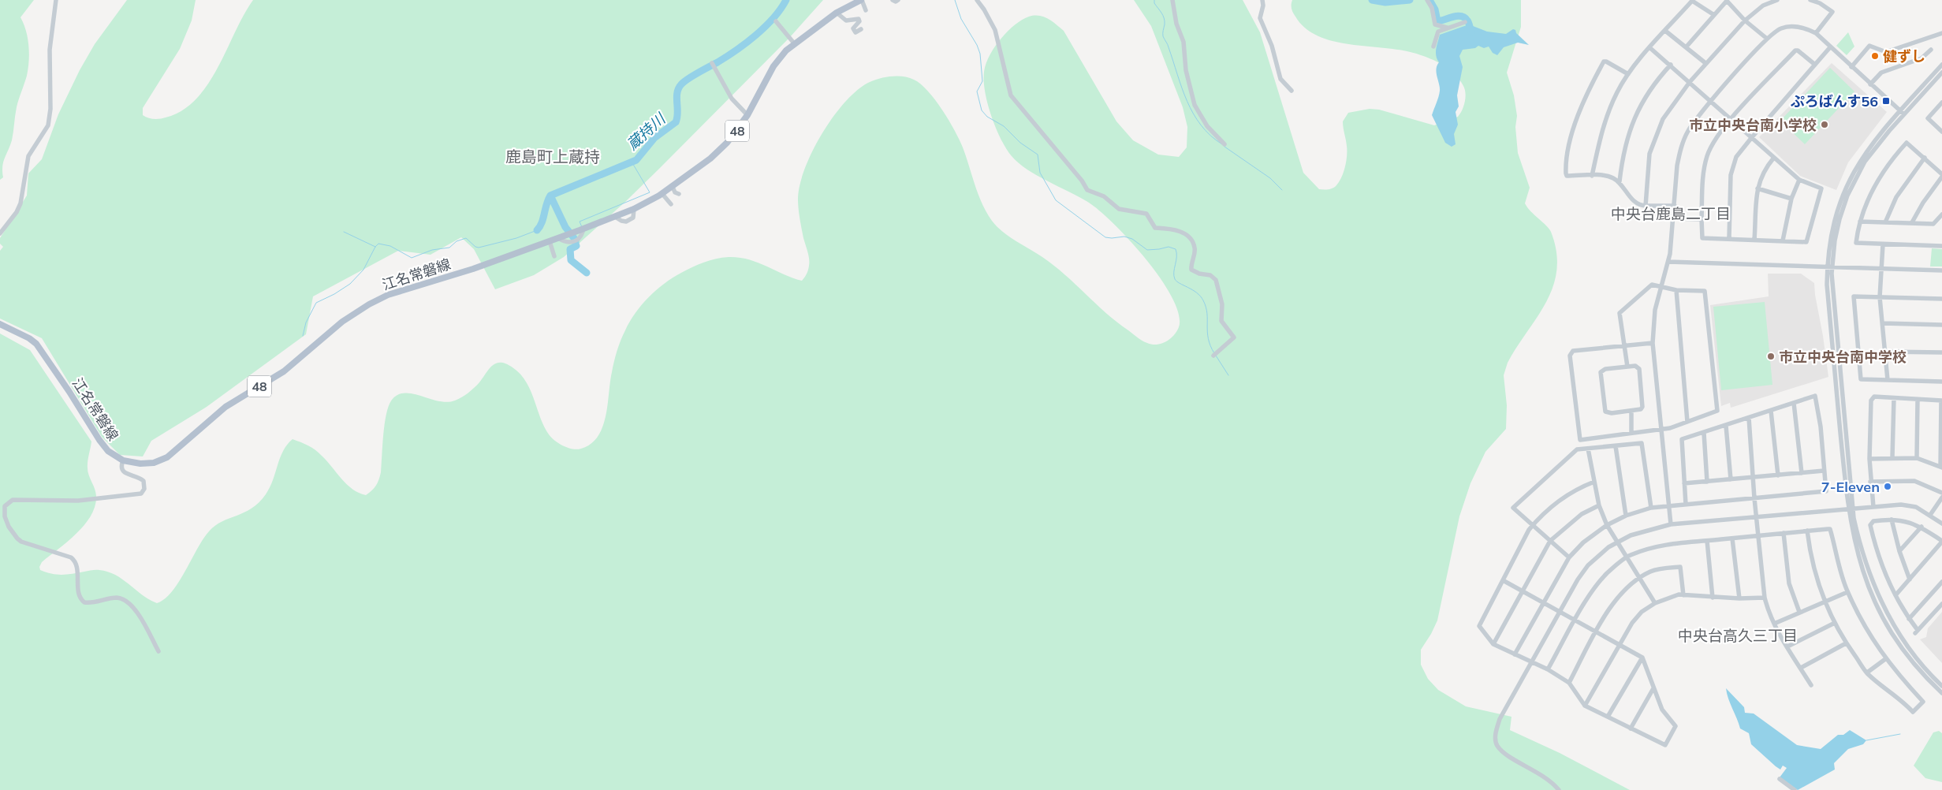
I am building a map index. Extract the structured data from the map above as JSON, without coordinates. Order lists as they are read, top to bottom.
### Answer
{
  "streets": {
    "main road": ["48", "江名常磐線"]
  },
  "districts": ["鹿島町上蔵持", "中央台鹿島二丁目", "中央台高久三丁目"],
  "water": ["蔵持川"],
  "places": {
    "other": [
      "健ずし",
      "市立中央台南小学校",
      "市立中央台南中学校",
      "7-Eleven"
    ],
    "transit": ["ぷろばんす56"]
  }
}
